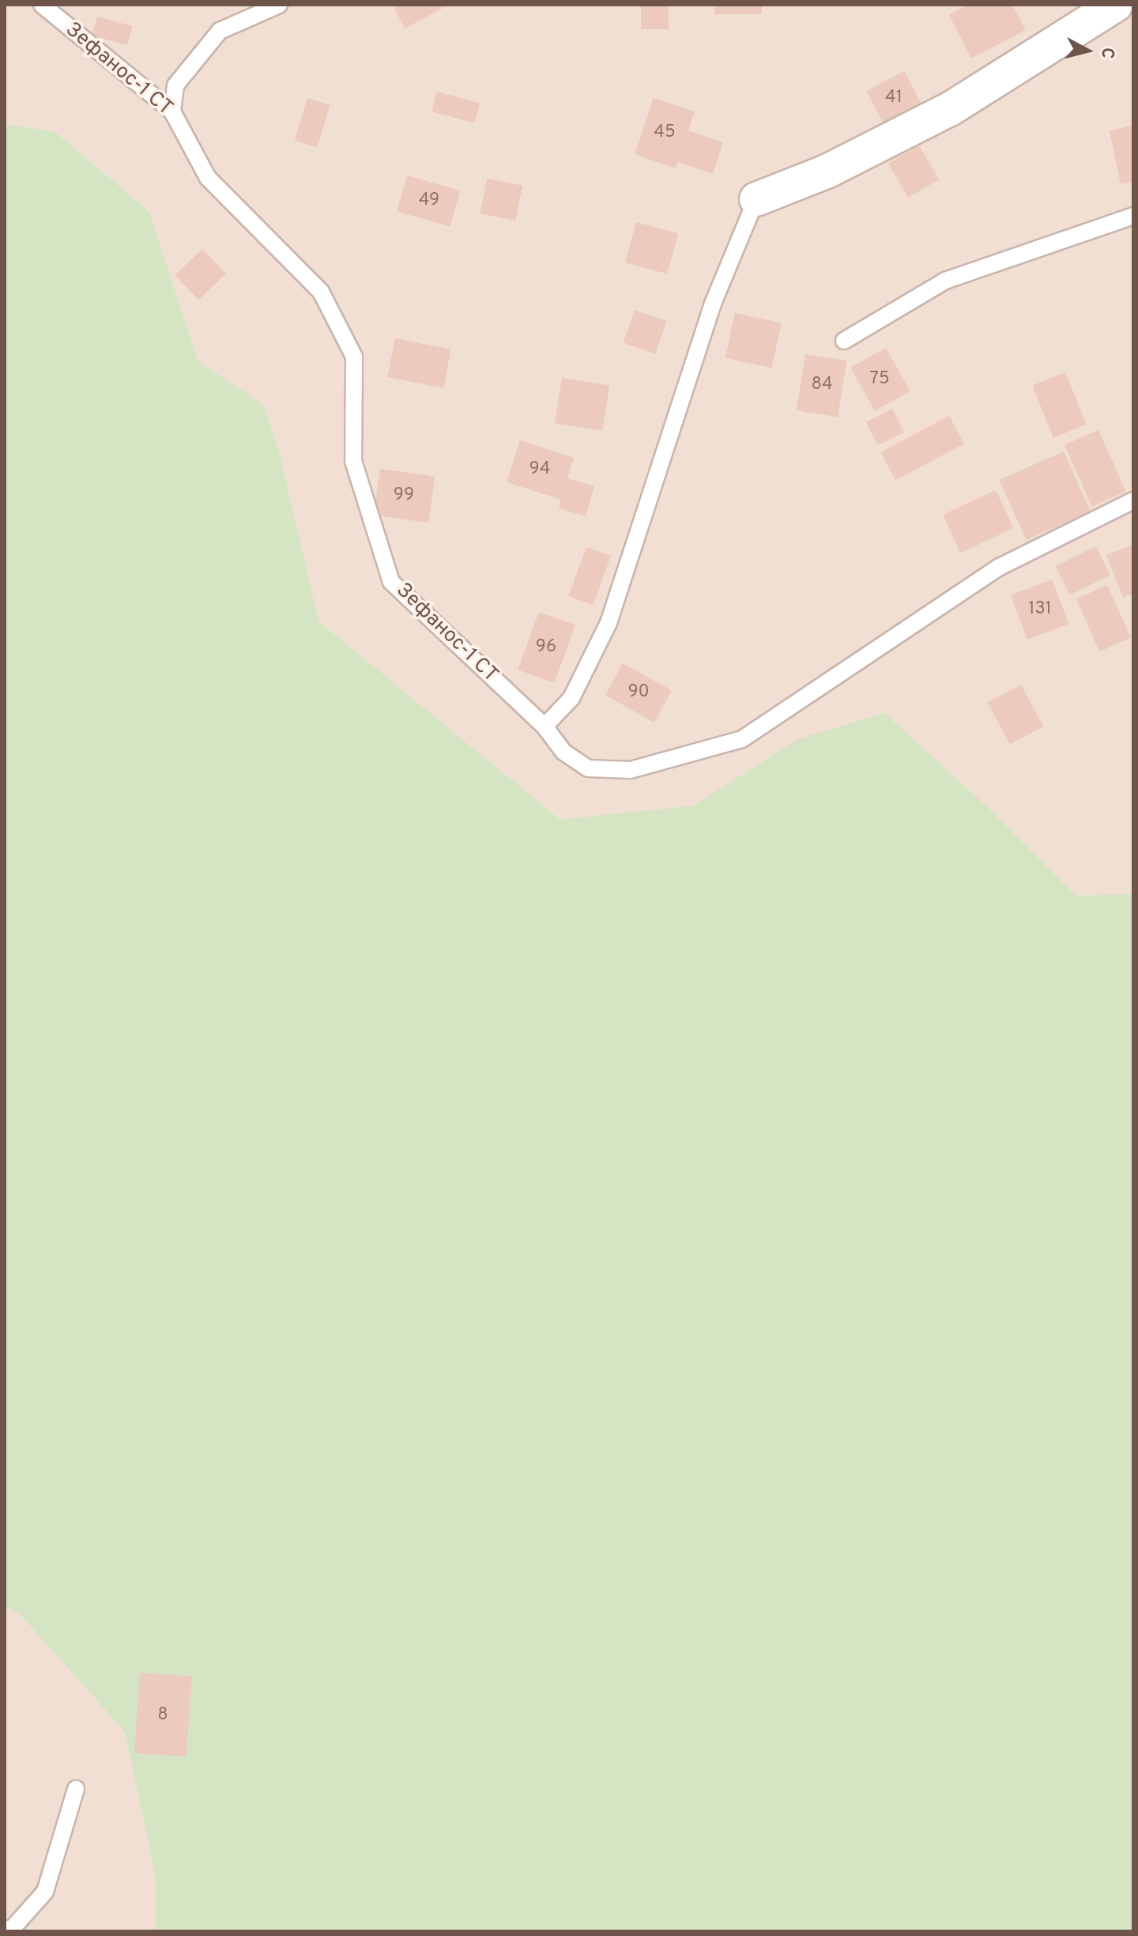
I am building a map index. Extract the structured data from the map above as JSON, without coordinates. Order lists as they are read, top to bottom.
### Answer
{
  "streets": {
    "lane": ["Зефанос-1 СТ"]
  },
  "house_numbers": [
    "41",
    "45",
    "49",
    "75",
    "84",
    "94",
    "99",
    "131",
    "96",
    "90",
    "8"
  ],
  "north": "right"
}
